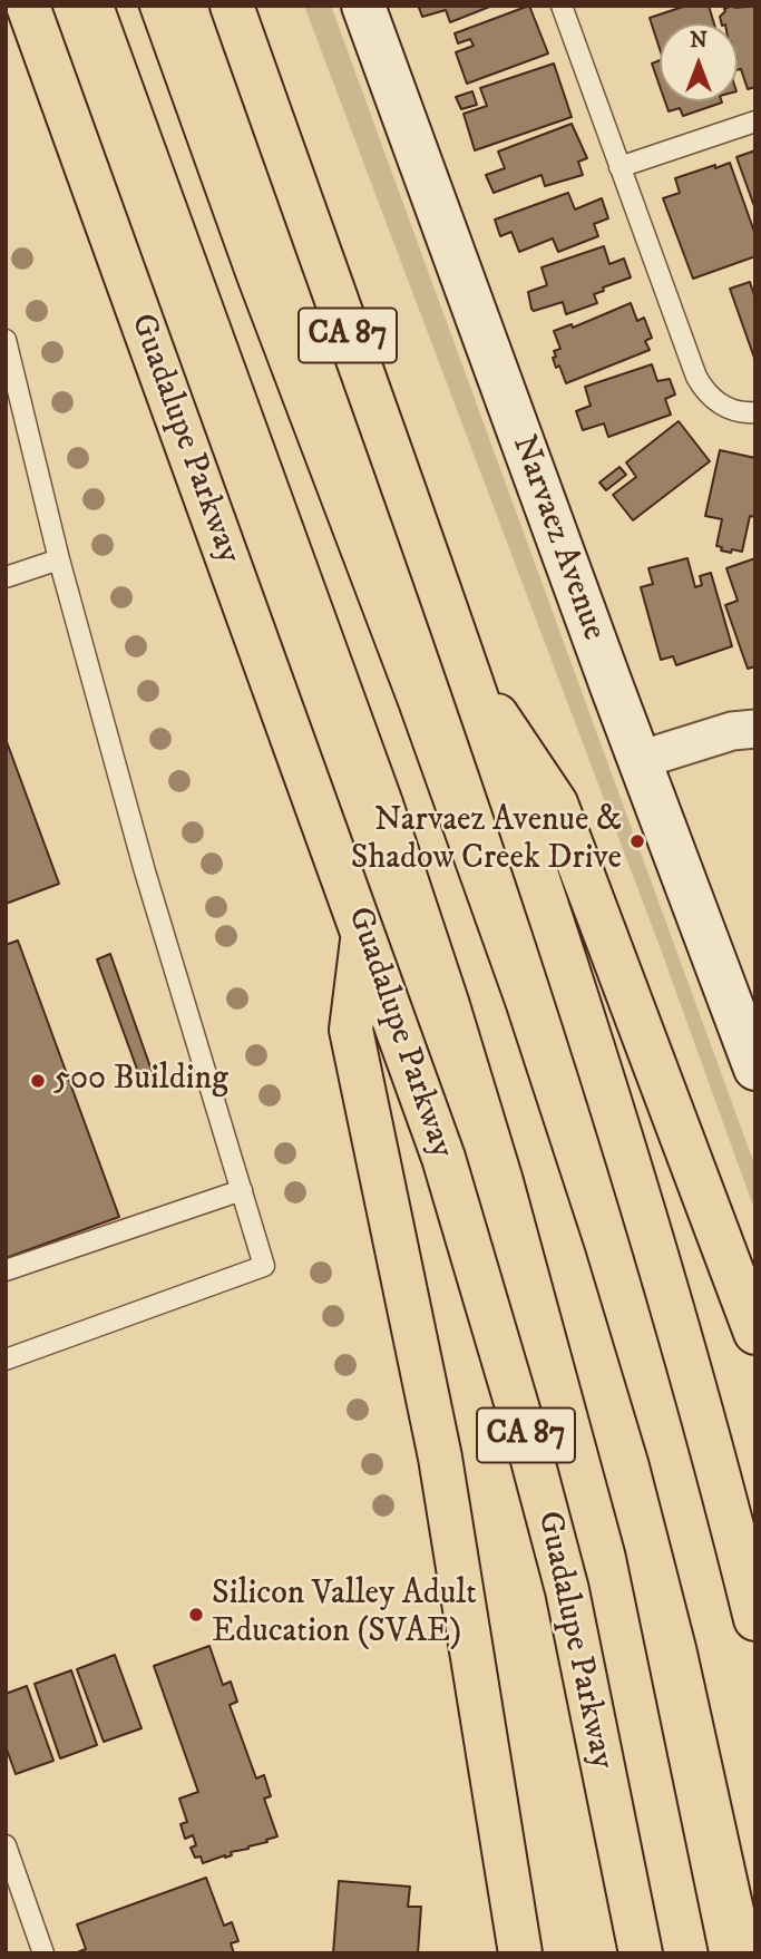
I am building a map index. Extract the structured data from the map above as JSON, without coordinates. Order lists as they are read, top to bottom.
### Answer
{
  "streets": {
    "highway": ["CA 87", "Guadalupe Parkway"],
    "main road": ["Narvaez Avenue"]
  },
  "places": ["Narvaez Avenue & Shadow Creek Drive", "500 Building", "Silicon Valley Adult Education (SVAE)"],
  "north": "top"
}
